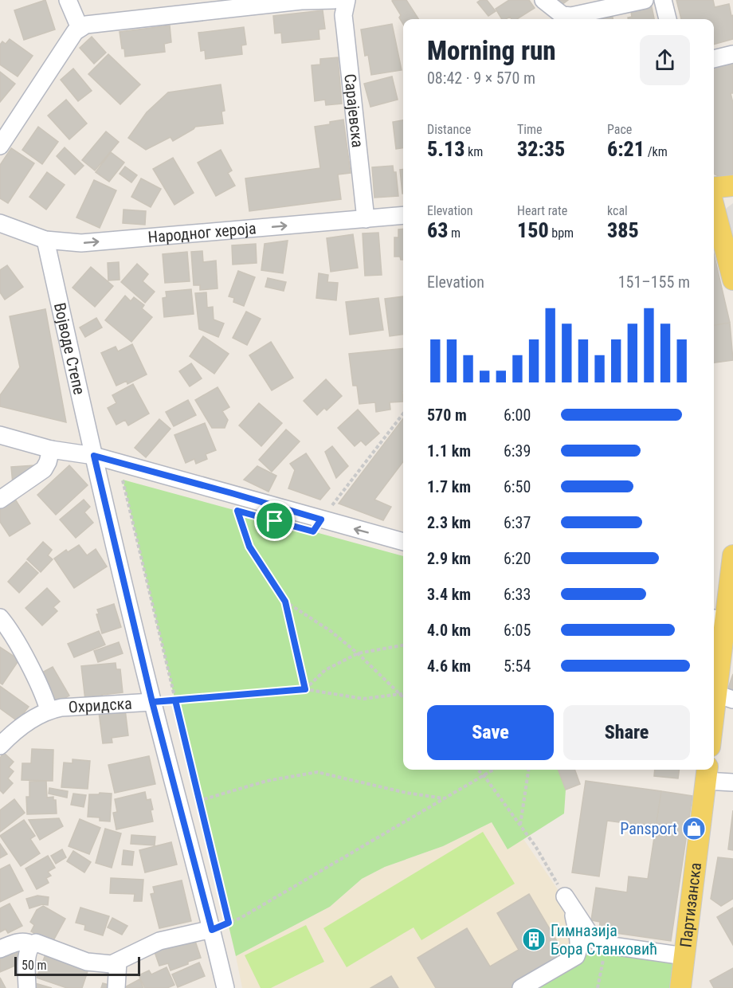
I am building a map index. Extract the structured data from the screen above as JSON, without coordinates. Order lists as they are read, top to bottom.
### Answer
{
  "streets": {
    "main road": ["Партизанска"],
    "street": [
      "Сарајевска",
      "Народног хероја",
      "Војводе Степе",
      "Охридска"
    ]
  },
  "crossings": [
    ["Сарајевска", "Народног хероја"],
    ["Народног хероја", "Војводе Степе"],
    ["Војводе Степе", "Охридска"]
  ],
  "one_way": ["Народног хероја"],
  "places": {
    "shop": ["Pansport"],
    "building": ["Гимназија Бора Станковић"]
  },
  "scale_bar": "50 m",
  "page": {
    "heading": ["Morning run", "08:42 · 9 × 570 m"],
    "stats": [
      ["Distance", "5.13 km"],
      ["Time", "32:35"],
      ["Pace", "6:21 /km"],
      ["Elevation", "63 m"],
      ["Heart rate", "150 bpm"],
      ["kcal", "385"]
    ],
    "chart": ["Elevation", "151–155 m"],
    "list": [
      {
        "name": "570 m",
        "note": "6:00"
      },
      {
        "name": "1.1 km",
        "note": "6:39"
      },
      {
        "name": "1.7 km",
        "note": "6:50"
      },
      {
        "name": "2.3 km",
        "note": "6:37"
      },
      {
        "name": "2.9 km",
        "note": "6:20"
      },
      {
        "name": "3.4 km",
        "note": "6:33"
      },
      {
        "name": "4.0 km",
        "note": "6:05"
      },
      {
        "name": "4.6 km",
        "note": "5:54"
      }
    ],
    "buttons": ["Save", "Share"],
    "scale": "50 m"
  }
}
